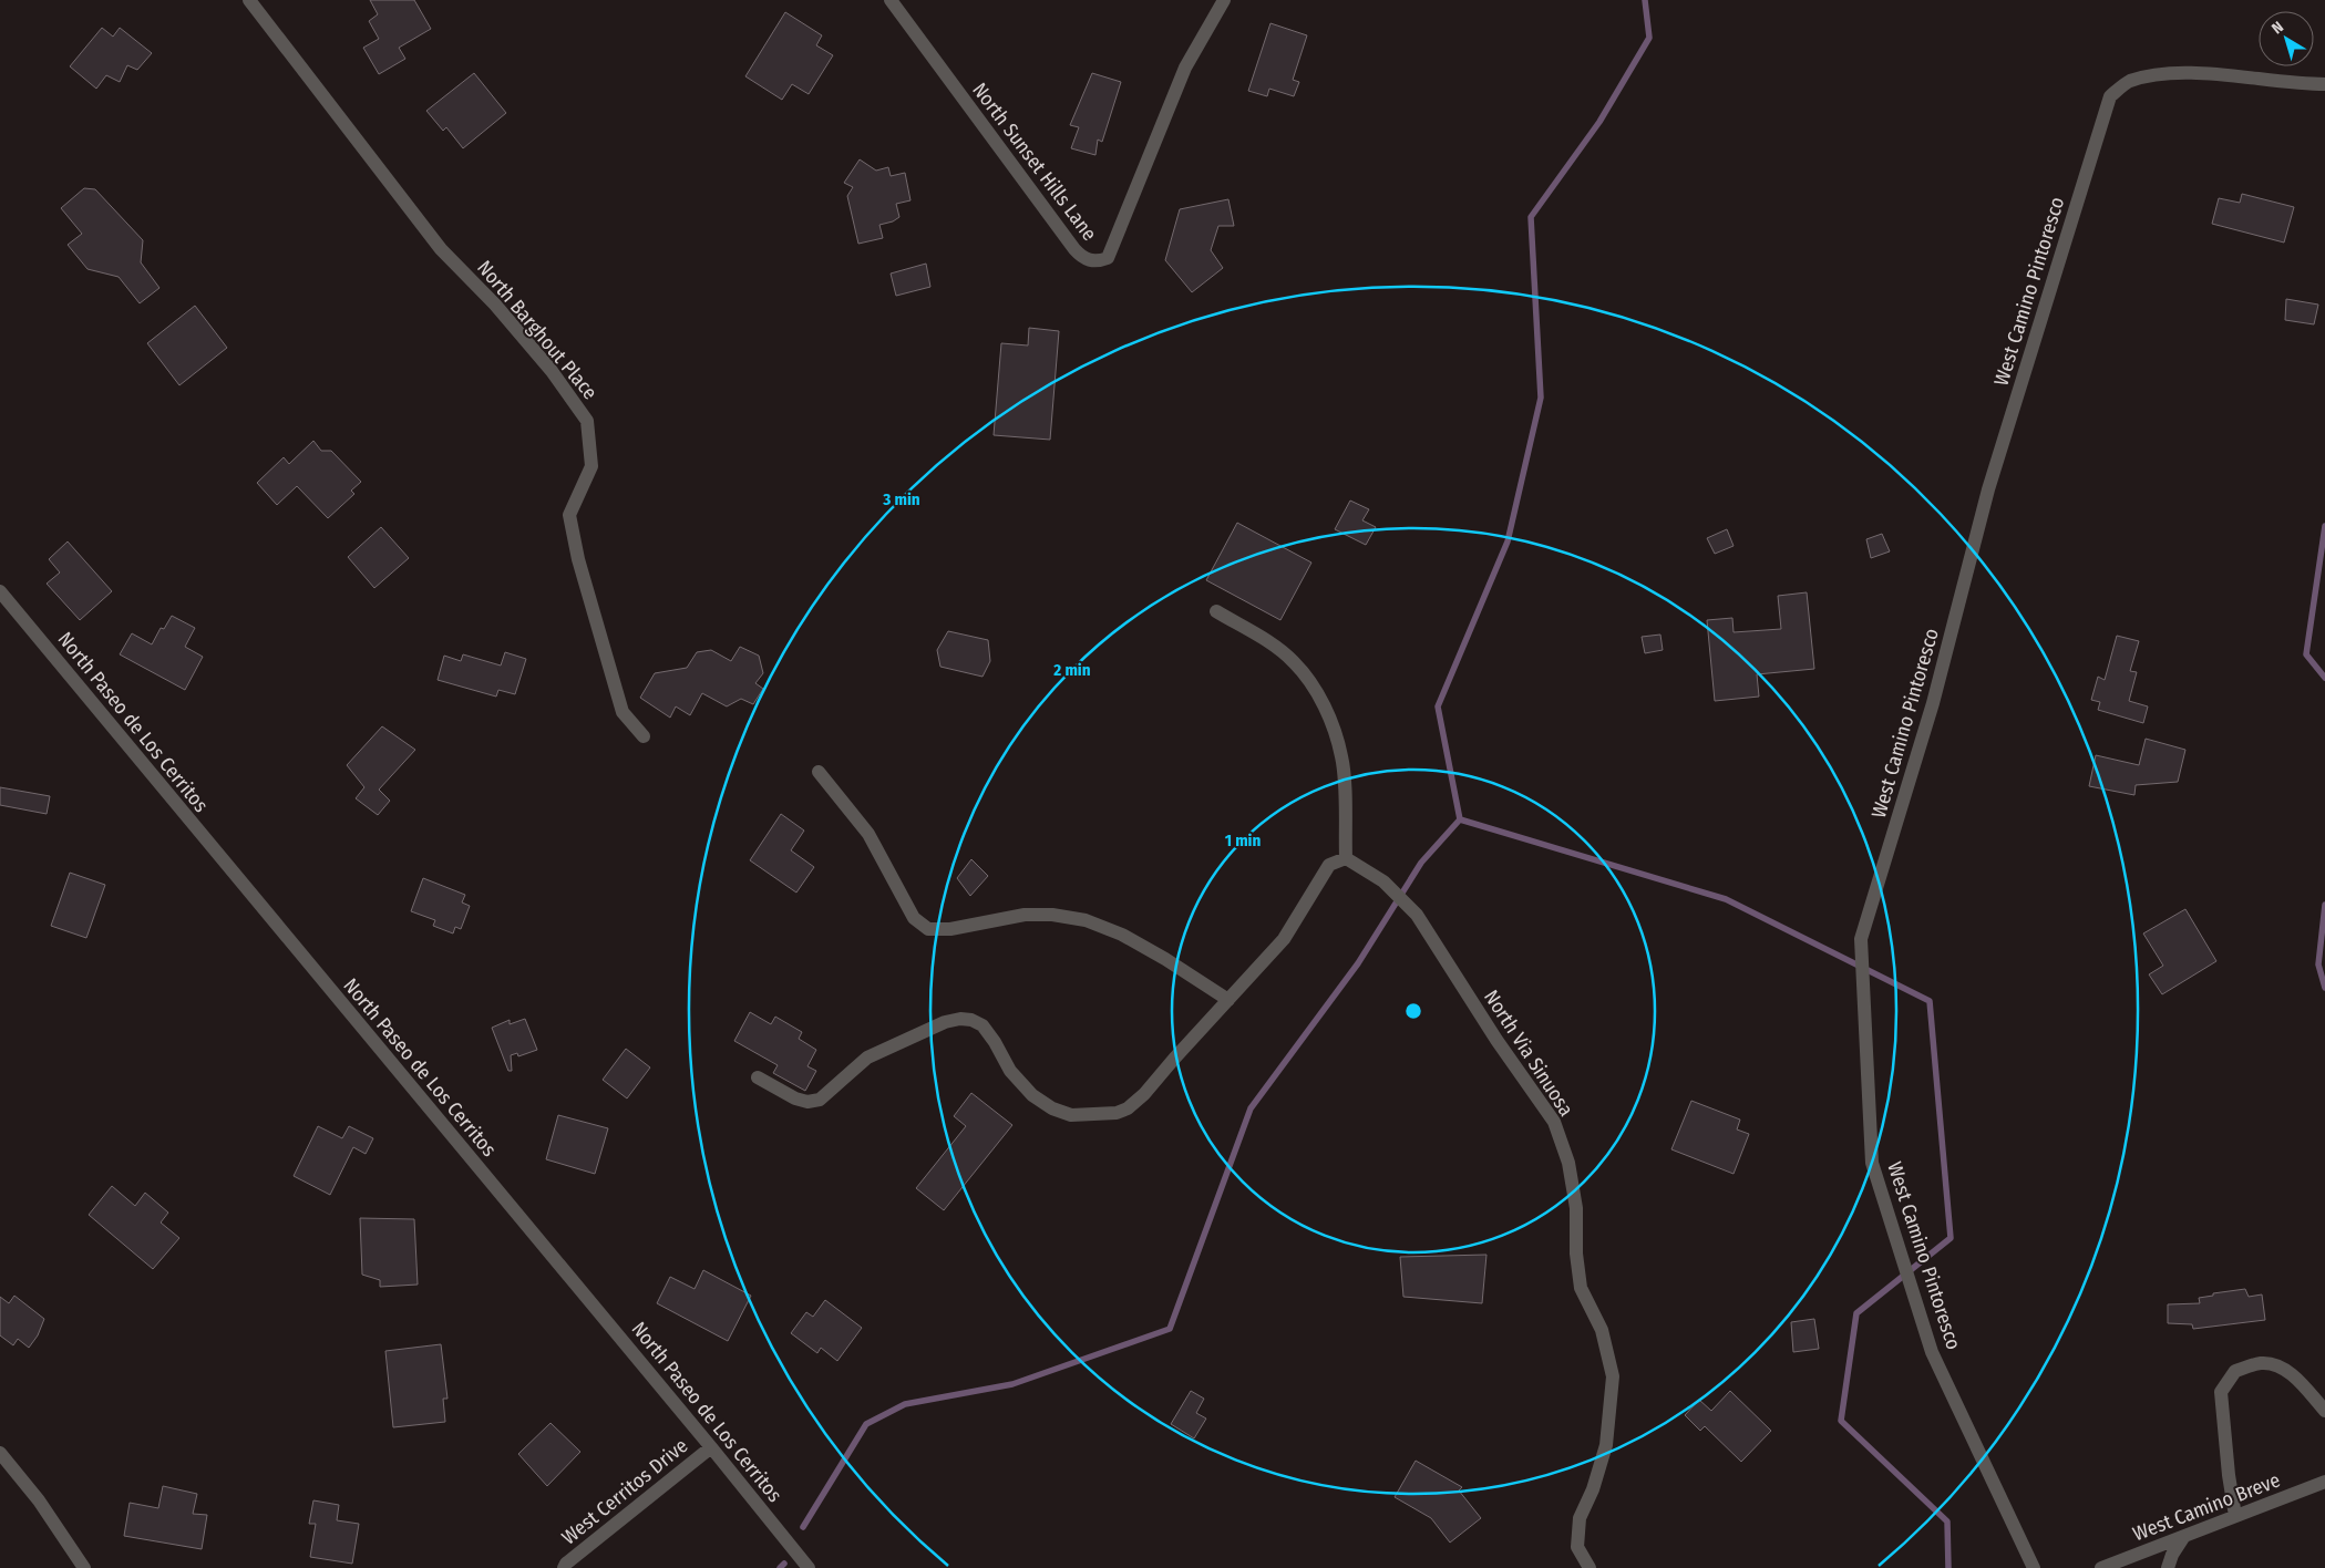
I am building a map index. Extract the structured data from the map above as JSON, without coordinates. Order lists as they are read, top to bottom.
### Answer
{
  "streets": {
    "street": [
      "North Sunset Hills Lane",
      "West Camino Pintoresco",
      "North Barghout Place",
      "North Paseo de Los Cerritos",
      "North Via Sinuosa",
      "West Cerritos Drive",
      "West Camino Breve"
    ]
  },
  "crossings": [
    ["North Paseo de Los Cerritos", "West Cerritos Drive"]
  ],
  "north": "top left",
  "rings": ["3 min", "2 min", "1 min"]
}
